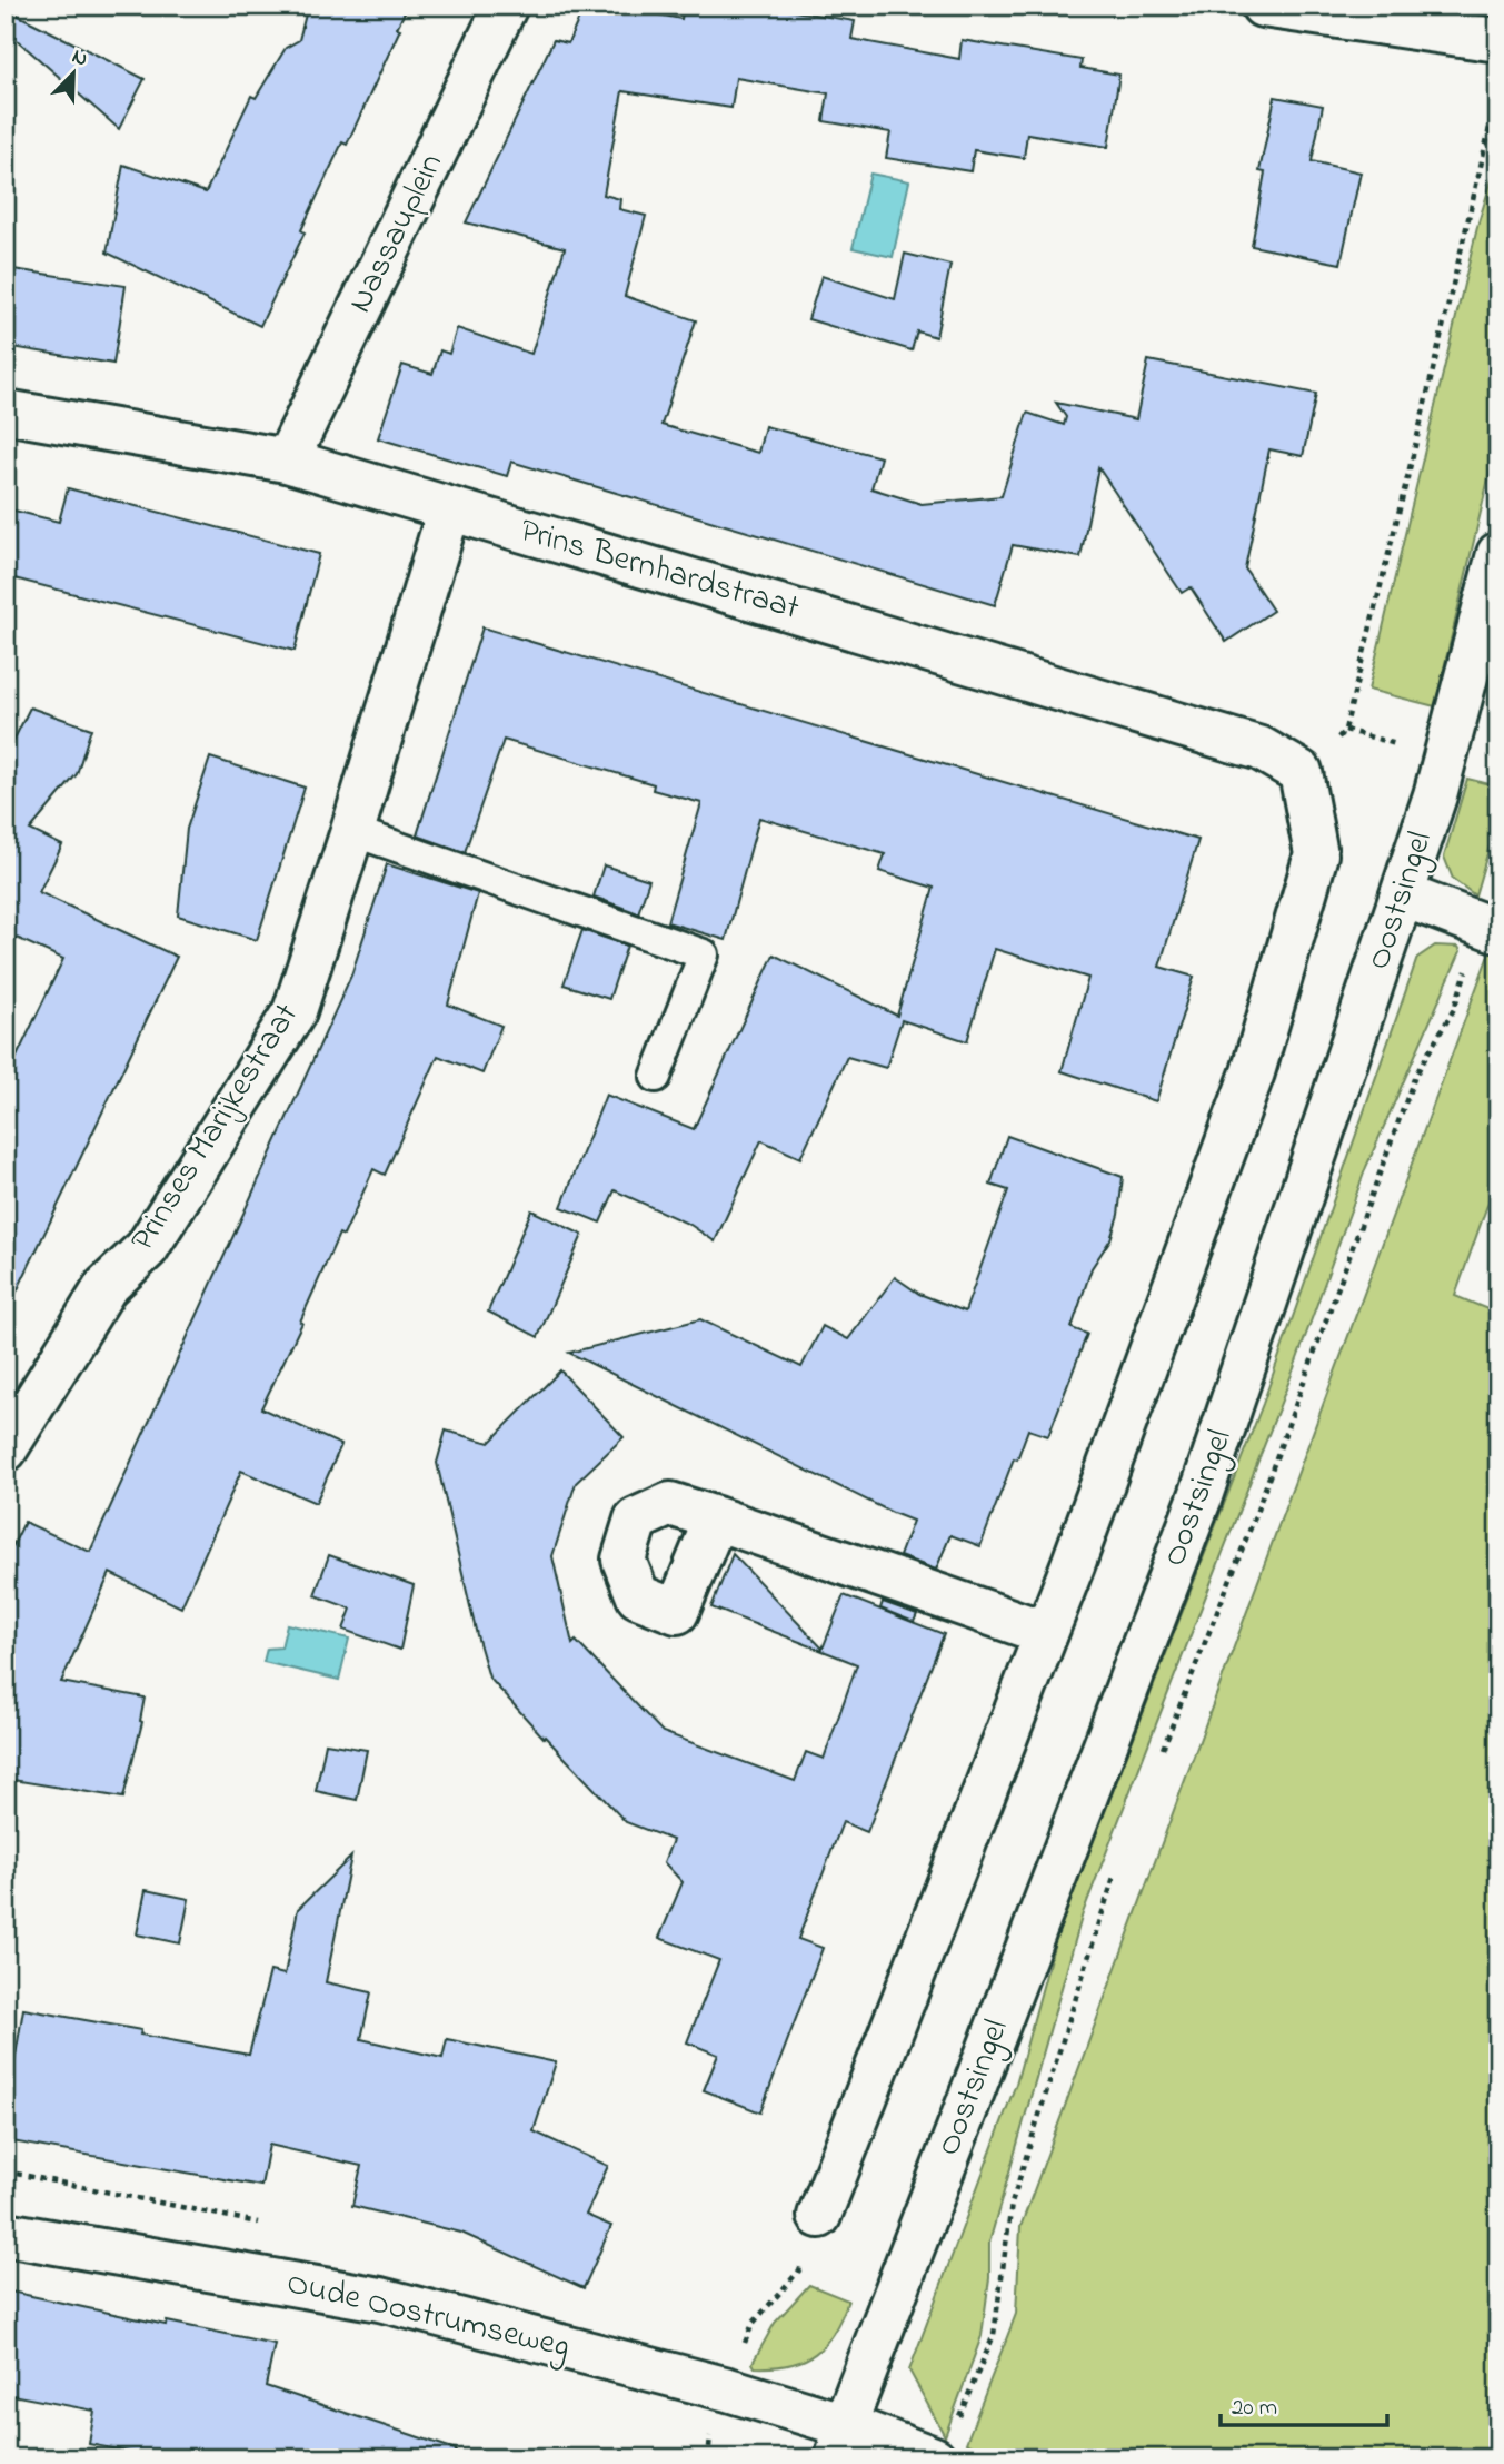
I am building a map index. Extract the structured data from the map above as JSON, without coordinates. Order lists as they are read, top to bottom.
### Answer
{
  "streets": {
    "street": [
      "Nassauplein",
      "Prins Bernhardstraat",
      "Oostsingel",
      "Prinses Marijkestraat",
      "Oude Oostrumseweg"
    ]
  },
  "crossings": [
    ["Nassauplein", "Prins Bernhardstraat"],
    ["Prins Bernhardstraat", "Prinses Marijkestraat"],
    ["Oostsingel", "Oude Oostrumseweg"]
  ],
  "scale_bar": "20 m",
  "north": "top right"
}
